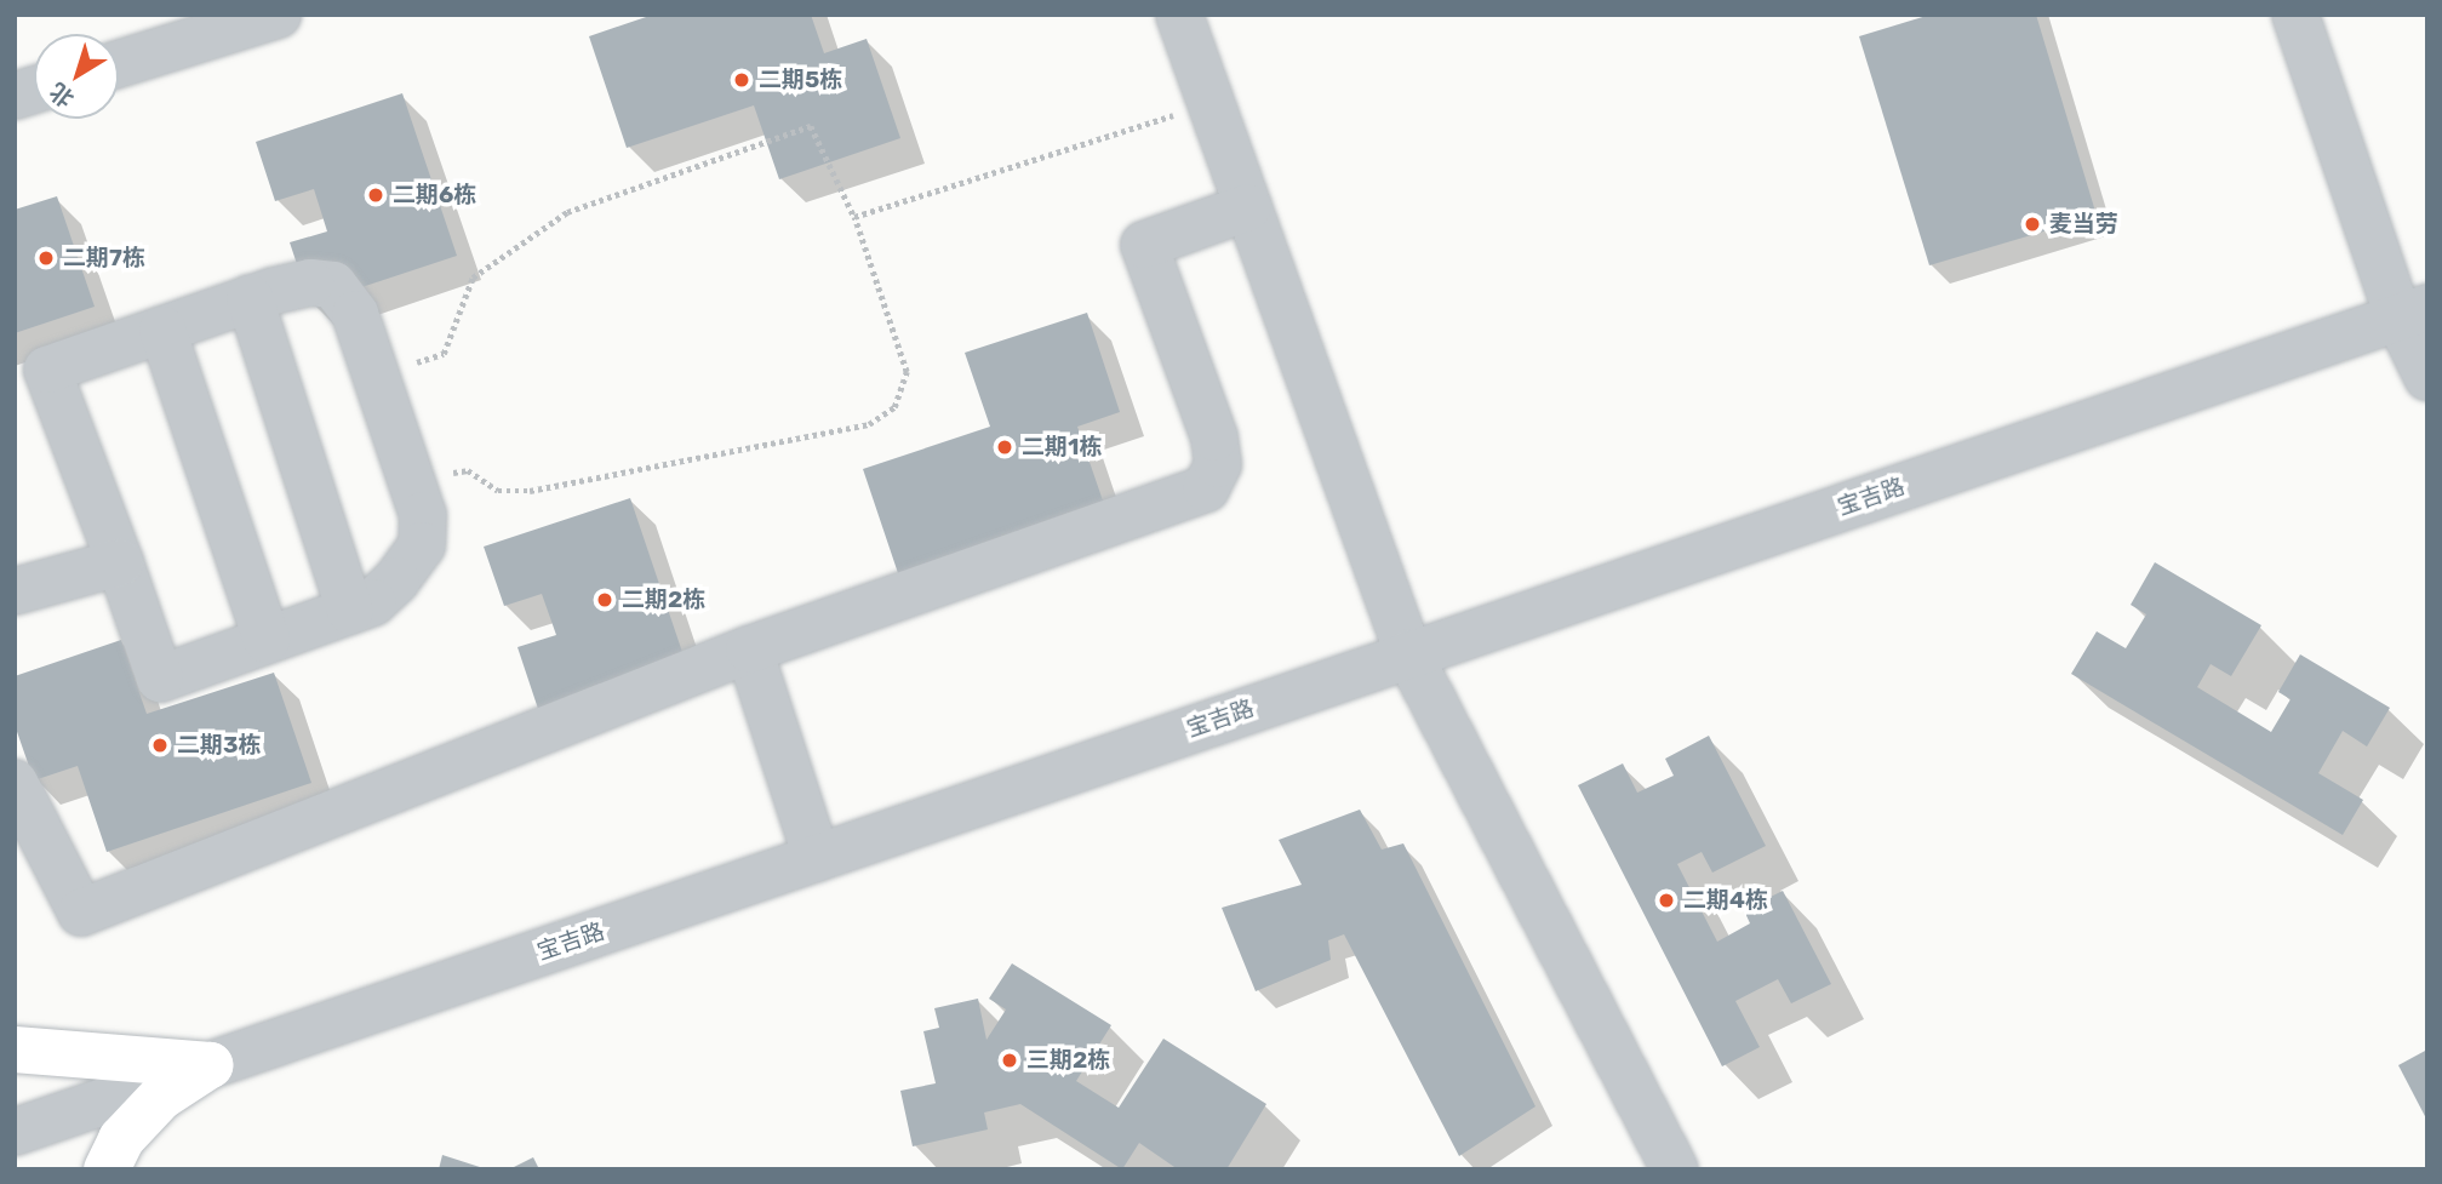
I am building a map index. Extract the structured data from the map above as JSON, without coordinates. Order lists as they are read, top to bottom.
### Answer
{
  "streets": {
    "street": ["宝吉路"]
  },
  "places": [
    "二期5栋",
    "二期6栋",
    "麦当劳",
    "二期7栋",
    "二期1栋",
    "二期2栋",
    "二期3栋",
    "二期4栋",
    "三期2栋"
  ],
  "north": "bottom left"
}
